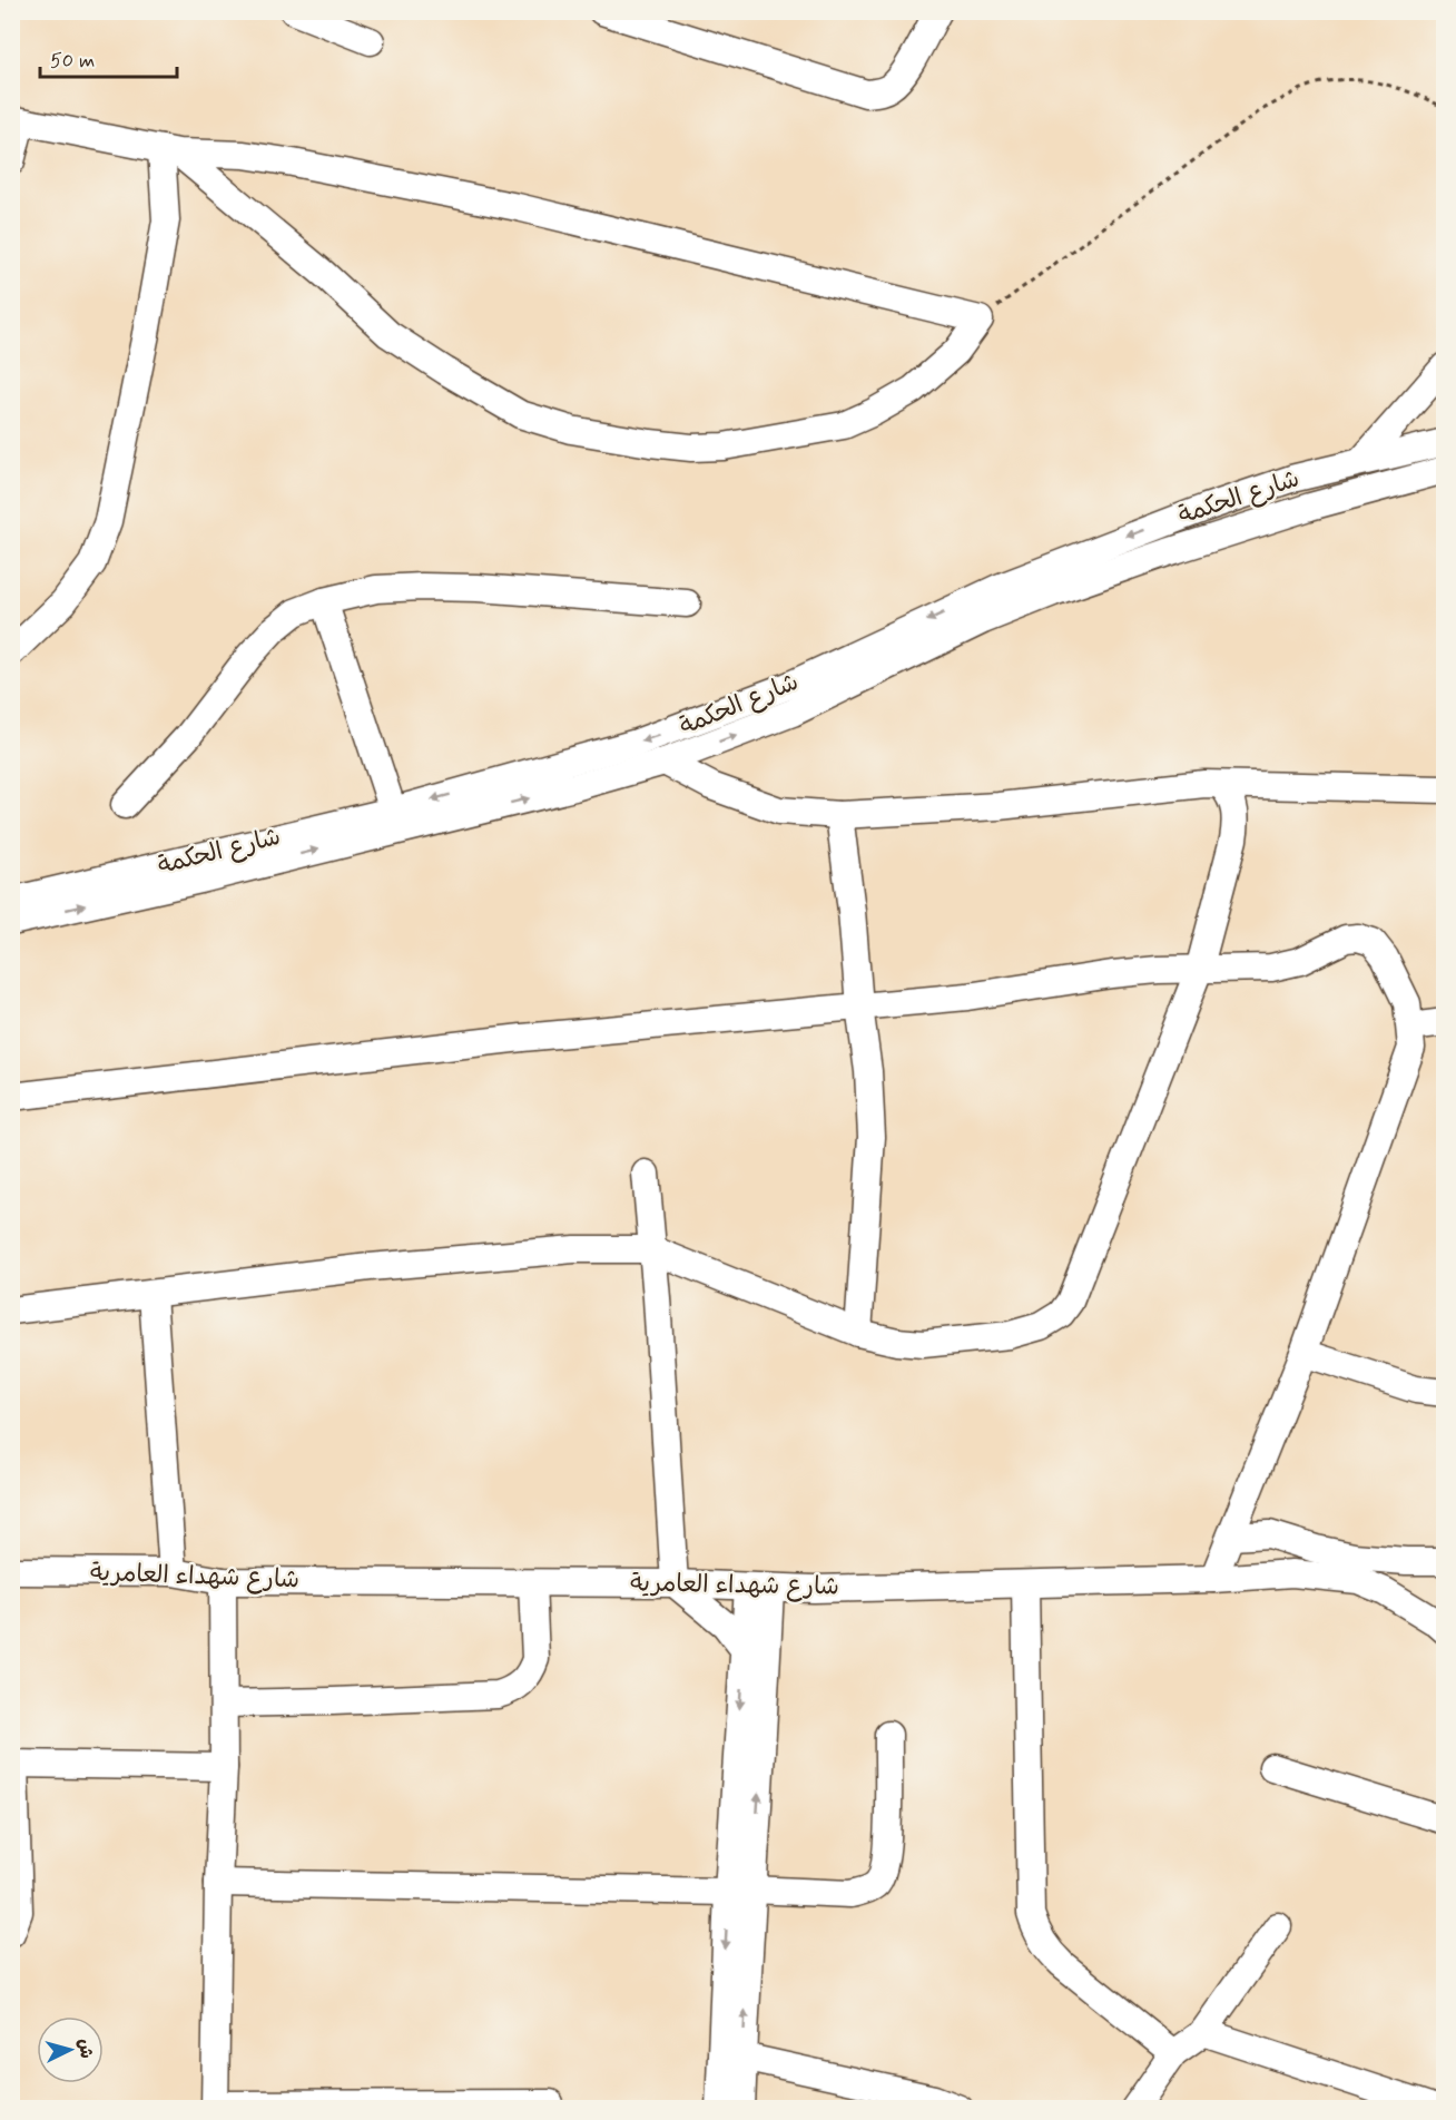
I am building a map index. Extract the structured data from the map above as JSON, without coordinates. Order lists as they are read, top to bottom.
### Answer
{
  "streets": {
    "street": ["شارع الحكمة", "شارع شهداء العامرية"]
  },
  "scale_bar": "50 m",
  "north": "right"
}
